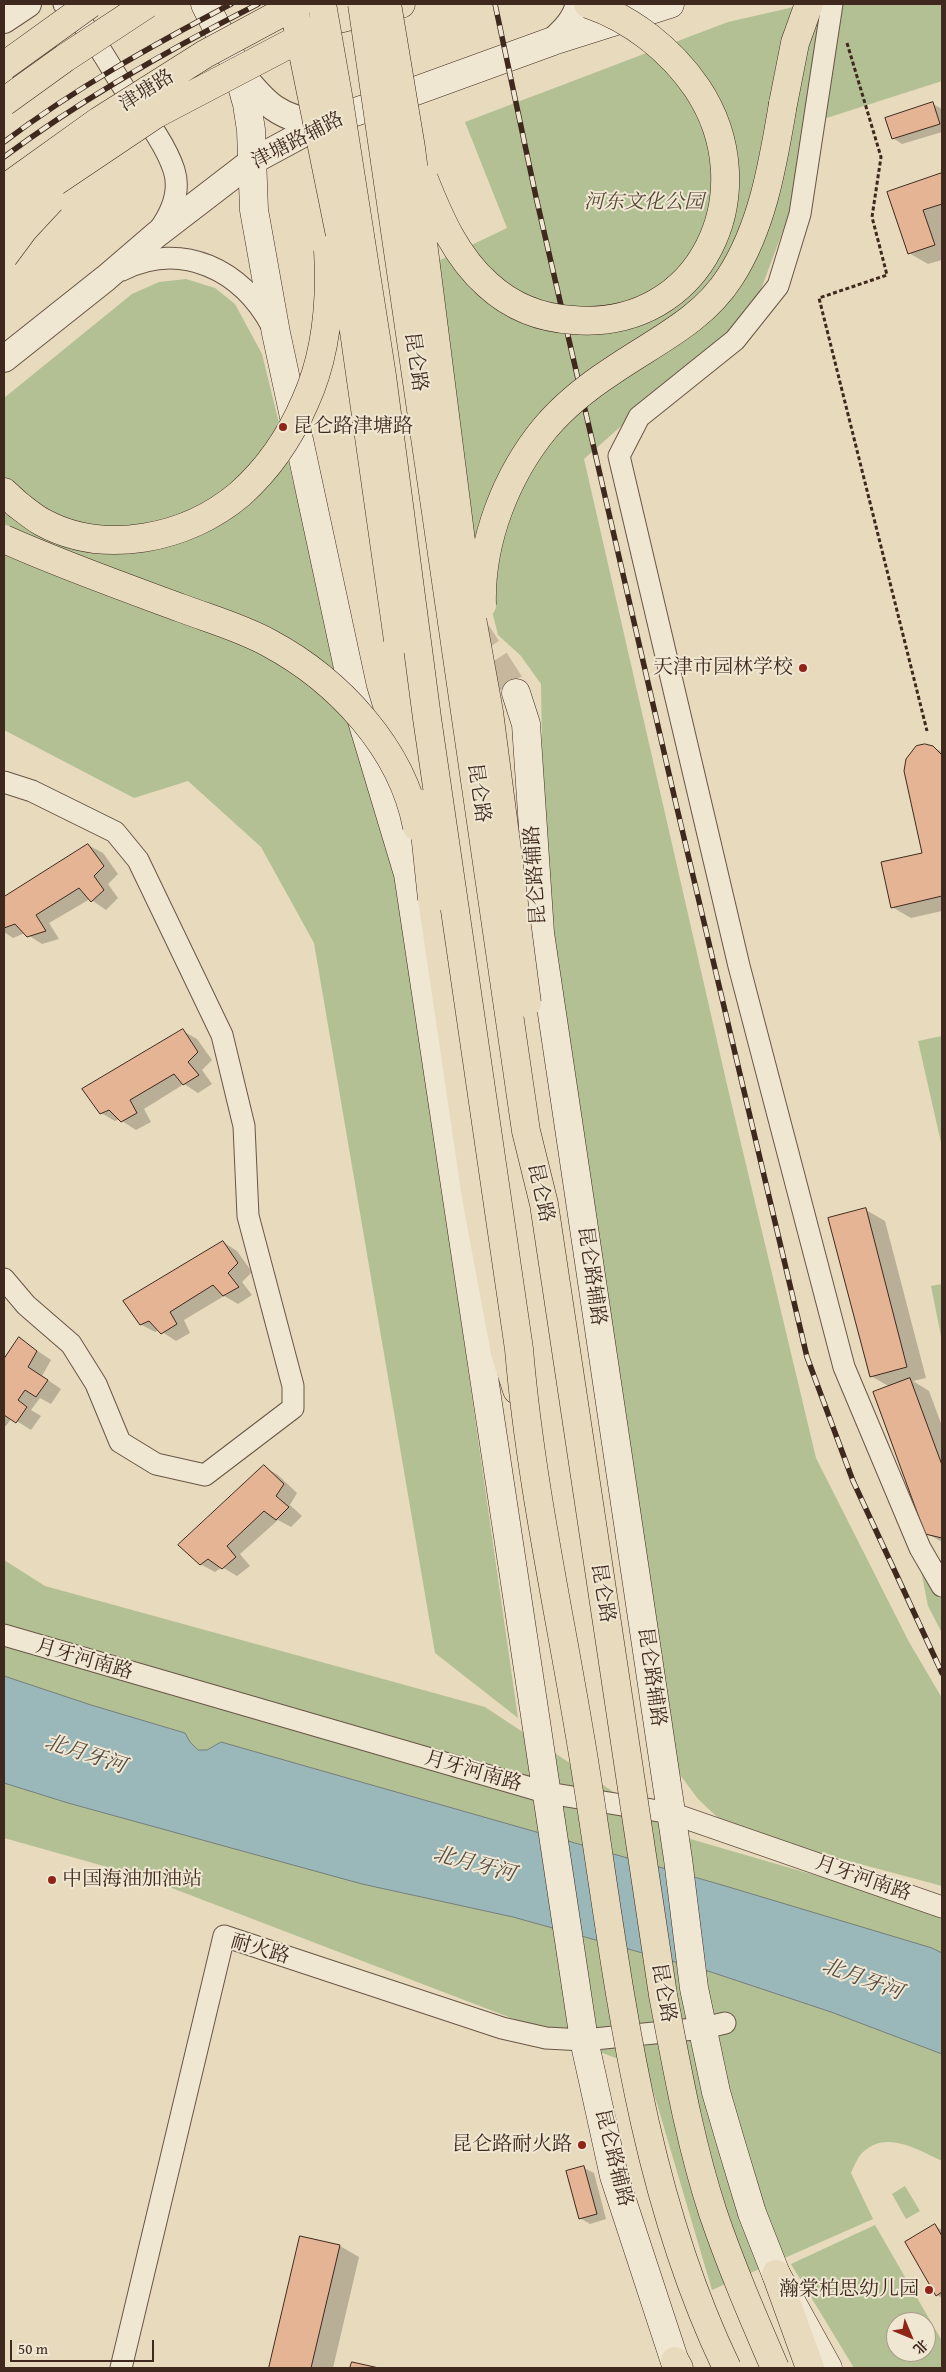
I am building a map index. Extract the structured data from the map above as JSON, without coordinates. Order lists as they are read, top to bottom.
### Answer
{
  "streets": {
    "highway": ["津塘路", "昆仑路"],
    "main road": ["津塘路辅路", "昆仑路辅路"],
    "street": ["月牙河南路", "耐火路"]
  },
  "crossings": [
    ["津塘路辅路", "昆仑路辅路"],
    ["昆仑路辅路", "月牙河南路"],
    ["昆仑路辅路", "耐火路"]
  ],
  "water": ["北月牙河"],
  "parks": ["河东文化公园"],
  "places": [
    "昆仑路津塘路",
    "天津市园林学校",
    "中国海油加油站",
    "昆仑路耐火路",
    "瀚棠柏思幼儿园"
  ],
  "scale_bar": "50 m",
  "north": "bottom right"
}
